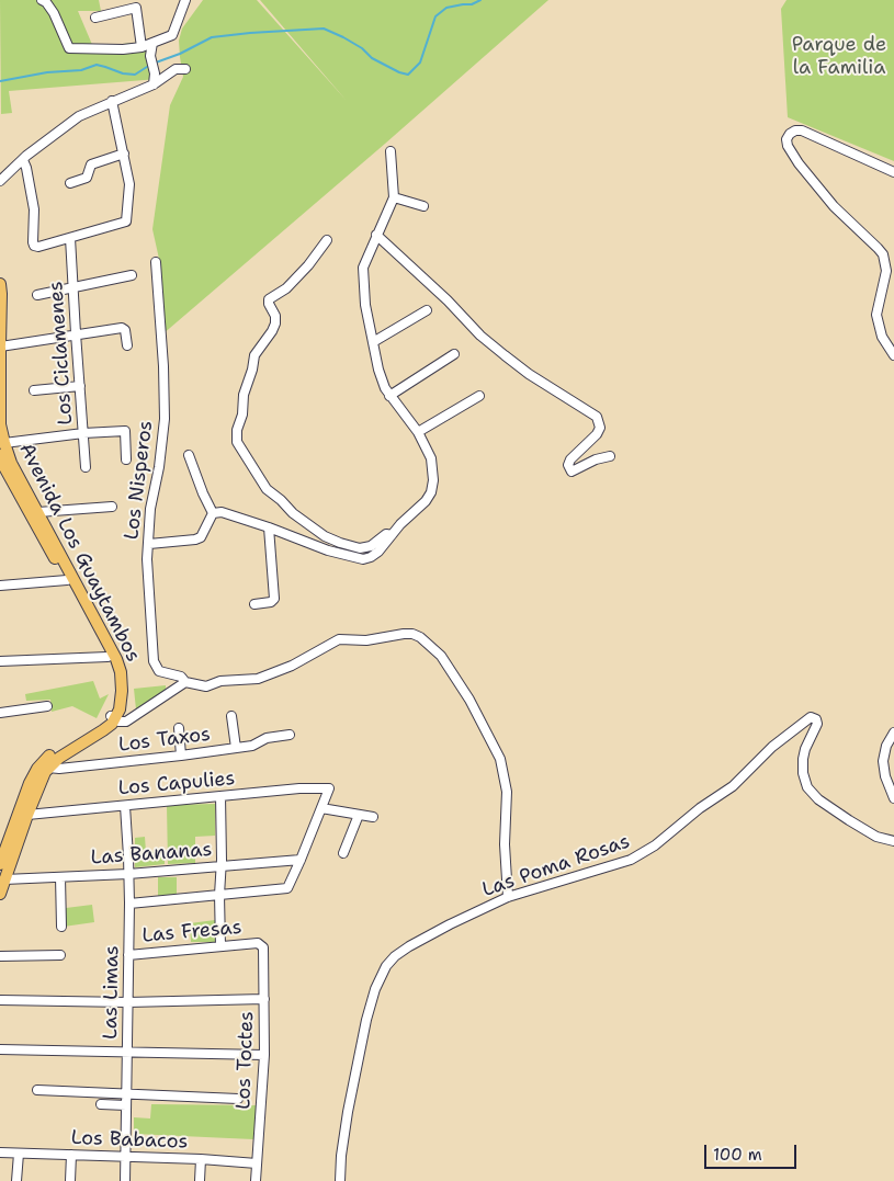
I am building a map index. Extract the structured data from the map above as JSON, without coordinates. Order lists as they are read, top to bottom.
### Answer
{
  "streets": {
    "main road": ["Avenida Los Guaytambos"],
    "street": [
      "Los Ciclamenes",
      "Los Nisperos",
      "Los Taxos",
      "Los Capulies",
      "Las Bananas",
      "Las Poma Rosas",
      "Las Fresas",
      "Las Limas",
      "Los Toctes",
      "Los Babacos"
    ]
  },
  "crossings": [
    ["Los Capulies", "Las Limas"],
    ["Las Bananas", "Las Limas"],
    ["Las Fresas", "Las Limas"],
    ["Las Fresas", "Los Toctes"],
    ["Las Limas", "Los Babacos"],
    ["Los Toctes", "Los Babacos"]
  ],
  "parks": ["Parque de la Familia"],
  "scale_bar": "100 m"
}
